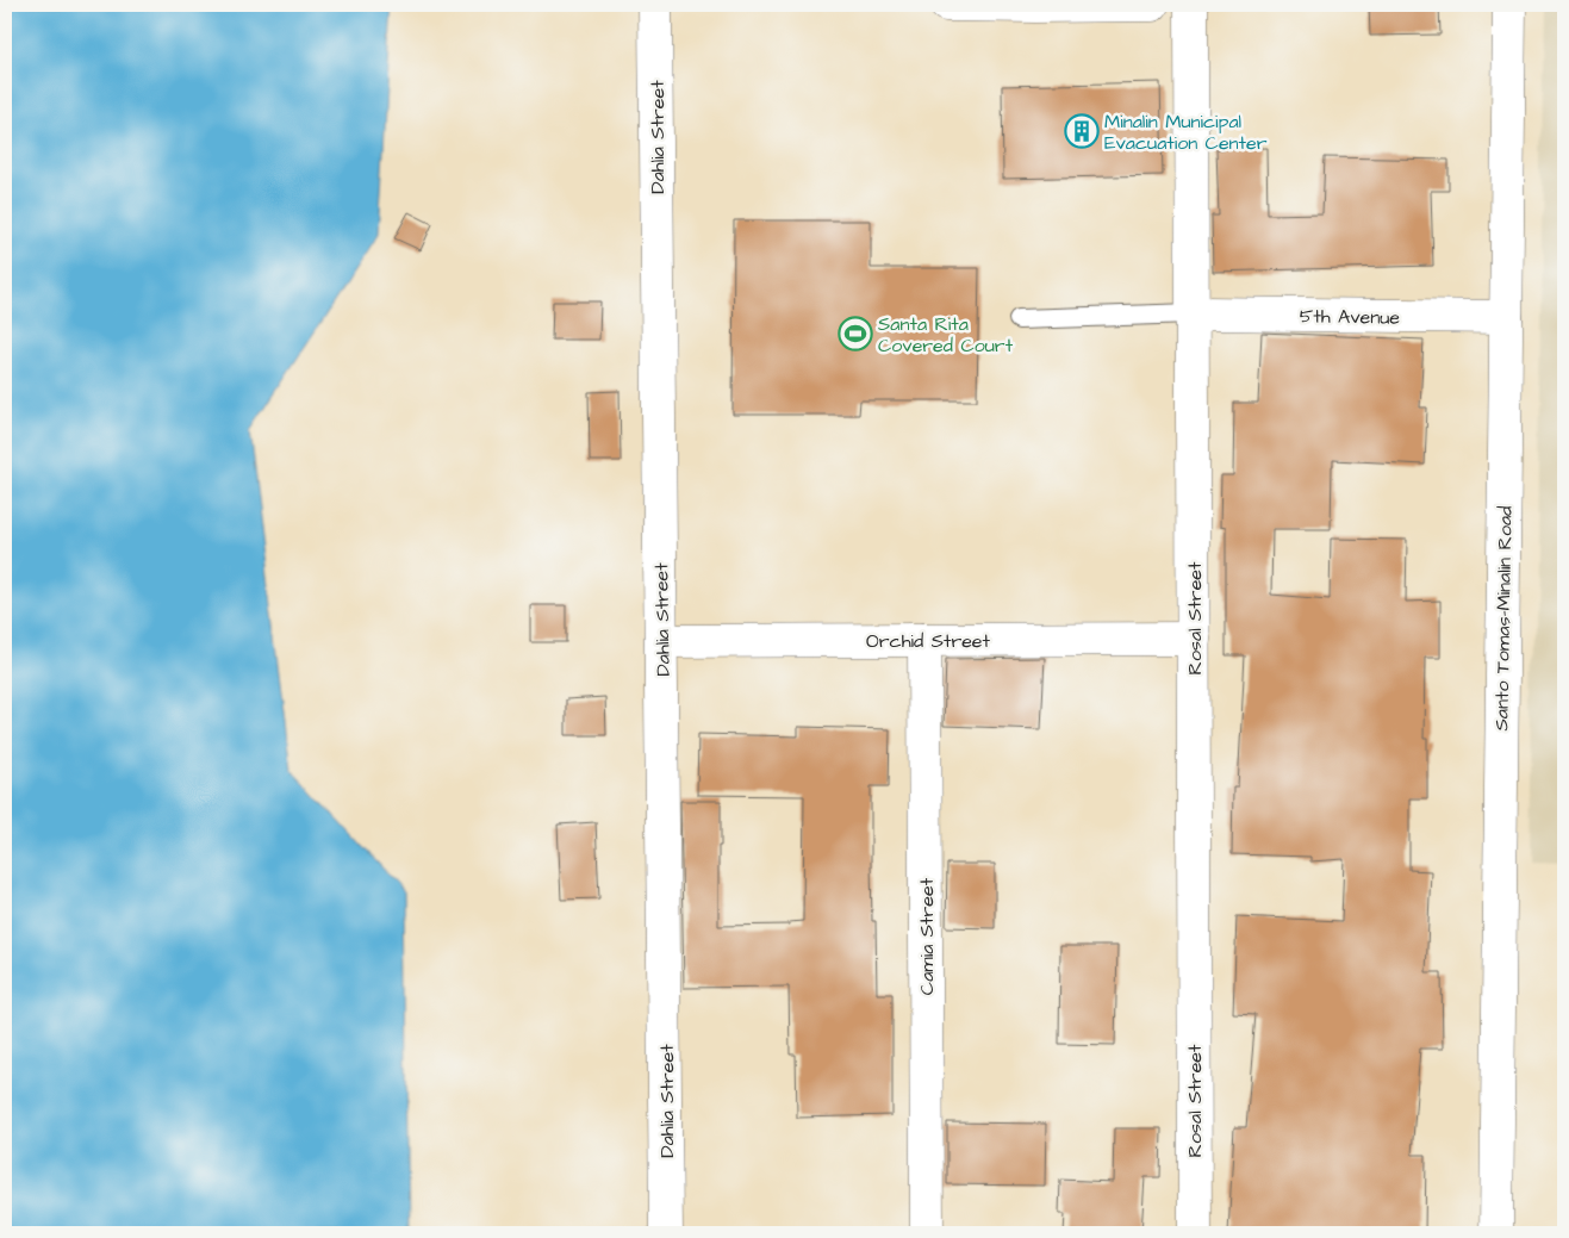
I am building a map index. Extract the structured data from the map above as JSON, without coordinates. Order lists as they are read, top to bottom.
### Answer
{
  "streets": {
    "street": [
      "Dahlia Street",
      "5th Avenue",
      "Rosal Street",
      "Santo Tomas-Minalin Road",
      "Orchid Street",
      "Camia Street"
    ]
  },
  "crossings": [
    ["Dahlia Street", "Orchid Street"],
    ["5th Avenue", "Rosal Street"],
    ["5th Avenue", "Santo Tomas-Minalin Road"],
    ["Rosal Street", "Orchid Street"],
    ["Orchid Street", "Camia Street"]
  ],
  "places": {
    "building": ["Minalin Municipal Evacuation Center"],
    "sports": ["Santa Rita Covered Court"]
  }
}
